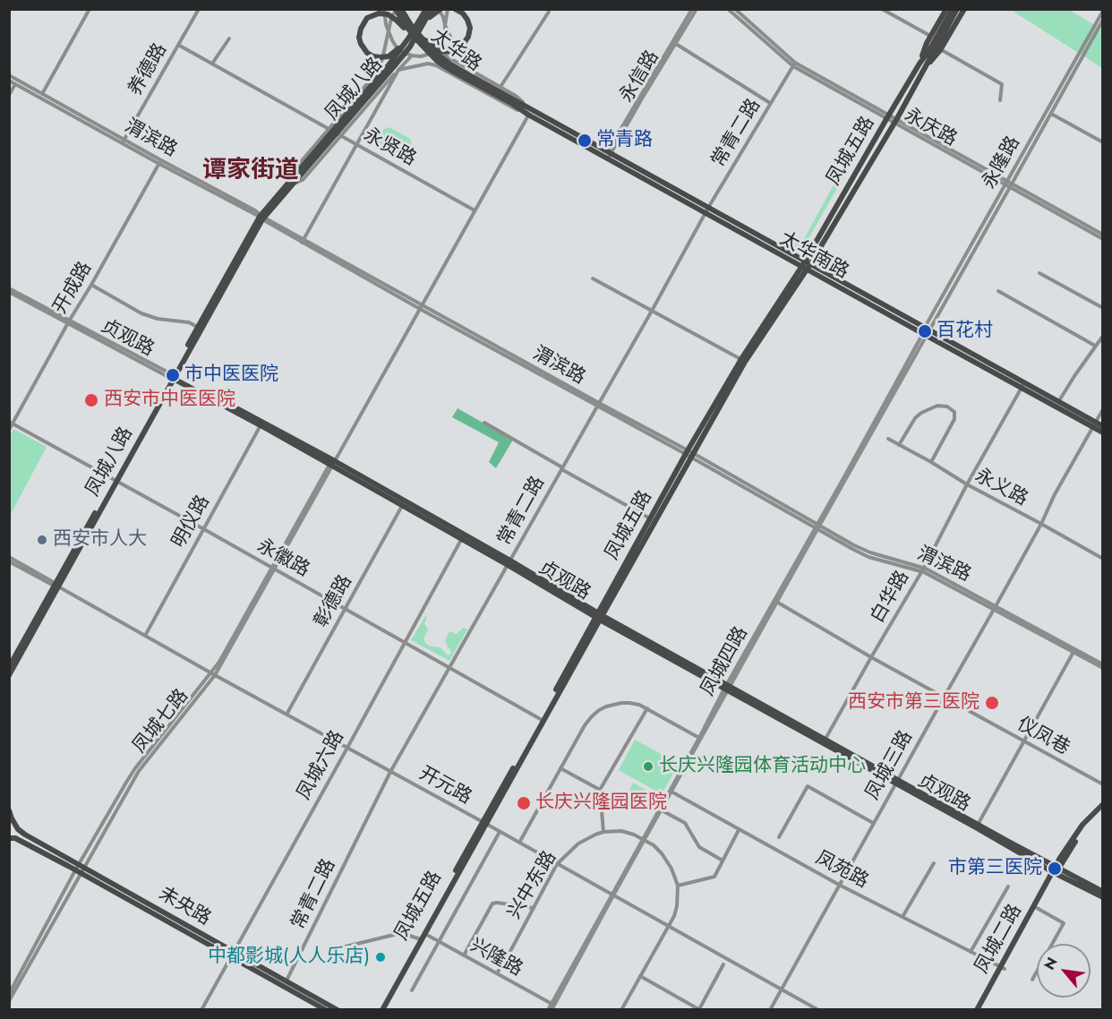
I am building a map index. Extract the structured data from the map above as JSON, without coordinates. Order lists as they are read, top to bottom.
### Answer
{
  "streets": {
    "main road": [
      "太华路",
      "凤城八路",
      "凤城五路",
      "太华南路",
      "贞观路",
      "未央路",
      "凤城二路"
    ],
    "street": [
      "养德路",
      "永信路",
      "永庆路",
      "常青二路",
      "渭滨路",
      "永贤路",
      "永隆路",
      "开成路",
      "永义路",
      "明仪路",
      "永徽路",
      "白华路",
      "彰德路",
      "凤城四路",
      "凤城七路",
      "仪凤巷",
      "凤城六路",
      "凤城三路",
      "开元路",
      "凤苑路",
      "兴中东路",
      "兴隆路"
    ]
  },
  "crossings": [
    ["太华路", "凤城八路"],
    ["太华路", "太华南路"],
    ["养德路", "渭滨路"],
    ["养德路", "永贤路"],
    ["永信路", "太华南路"],
    ["凤城八路", "渭滨路"],
    ["凤城八路", "永贤路"],
    ["凤城八路", "贞观路"],
    ["凤城八路", "永徽路"],
    ["凤城八路", "开元路"],
    ["永庆路", "常青二路"],
    ["永庆路", "凤城五路"],
    ["永庆路", "永隆路"],
    ["常青二路", "渭滨路"],
    ["常青二路", "太华南路"],
    ["常青二路", "贞观路"],
    ["常青二路", "永徽路"],
    ["常青二路", "开元路"],
    ["常青二路", "未央路"],
    ["渭滨路", "凤城五路"],
    ["渭滨路", "开成路"],
    ["渭滨路", "白华路"],
    ["渭滨路", "凤城四路"],
    ["渭滨路", "凤城三路"],
    ["凤城五路", "太华南路"],
    ["凤城五路", "贞观路"],
    ["凤城五路", "永徽路"],
    ["凤城五路", "开元路"],
    ["凤城五路", "兴隆路"],
    ["永隆路", "太华南路"],
    ["永隆路", "凤城四路"],
    ["太华南路", "白华路"],
    ["太华南路", "凤城四路"],
    ["太华南路", "凤城三路"],
    ["开成路", "贞观路"],
    ["开成路", "永徽路"],
    ["贞观路", "明仪路"],
    ["贞观路", "白华路"],
    ["贞观路", "彰德路"],
    ["贞观路", "凤城四路"],
    ["贞观路", "凤城七路"],
    ["贞观路", "凤城六路"],
    ["贞观路", "凤城三路"],
    ["贞观路", "凤城二路"],
    ["永义路", "白华路"],
    ["永义路", "凤城三路"],
    ["明仪路", "永徽路"],
    ["明仪路", "开元路"],
    ["永徽路", "彰德路"],
    ["永徽路", "凤城七路"],
    ["永徽路", "凤城六路"],
    ["白华路", "仪凤巷"],
    ["彰德路", "开元路"],
    ["凤城四路", "仪凤巷"],
    ["凤城四路", "开元路"],
    ["凤城四路", "凤苑路"],
    ["凤城四路", "兴隆路"],
    ["凤城七路", "开元路"],
    ["凤城七路", "未央路"],
    ["仪凤巷", "凤城三路"],
    ["凤城六路", "开元路"],
    ["凤城六路", "未央路"],
    ["凤城三路", "开元路"],
    ["凤城三路", "凤苑路"],
    ["开元路", "兴中东路"],
    ["凤苑路", "凤城二路"],
    ["兴中东路", "兴隆路"]
  ],
  "districts": ["谭家街道"],
  "places": [
    "常青路",
    "百花村",
    "市中医医院",
    "西安市中医医院",
    "西安市人大",
    "西安市第三医院",
    "长庆兴隆园体育活动中心",
    "长庆兴隆园医院",
    "市第三医院",
    "中都影城(人人乐店)"
  ],
  "north": "top left"
}
